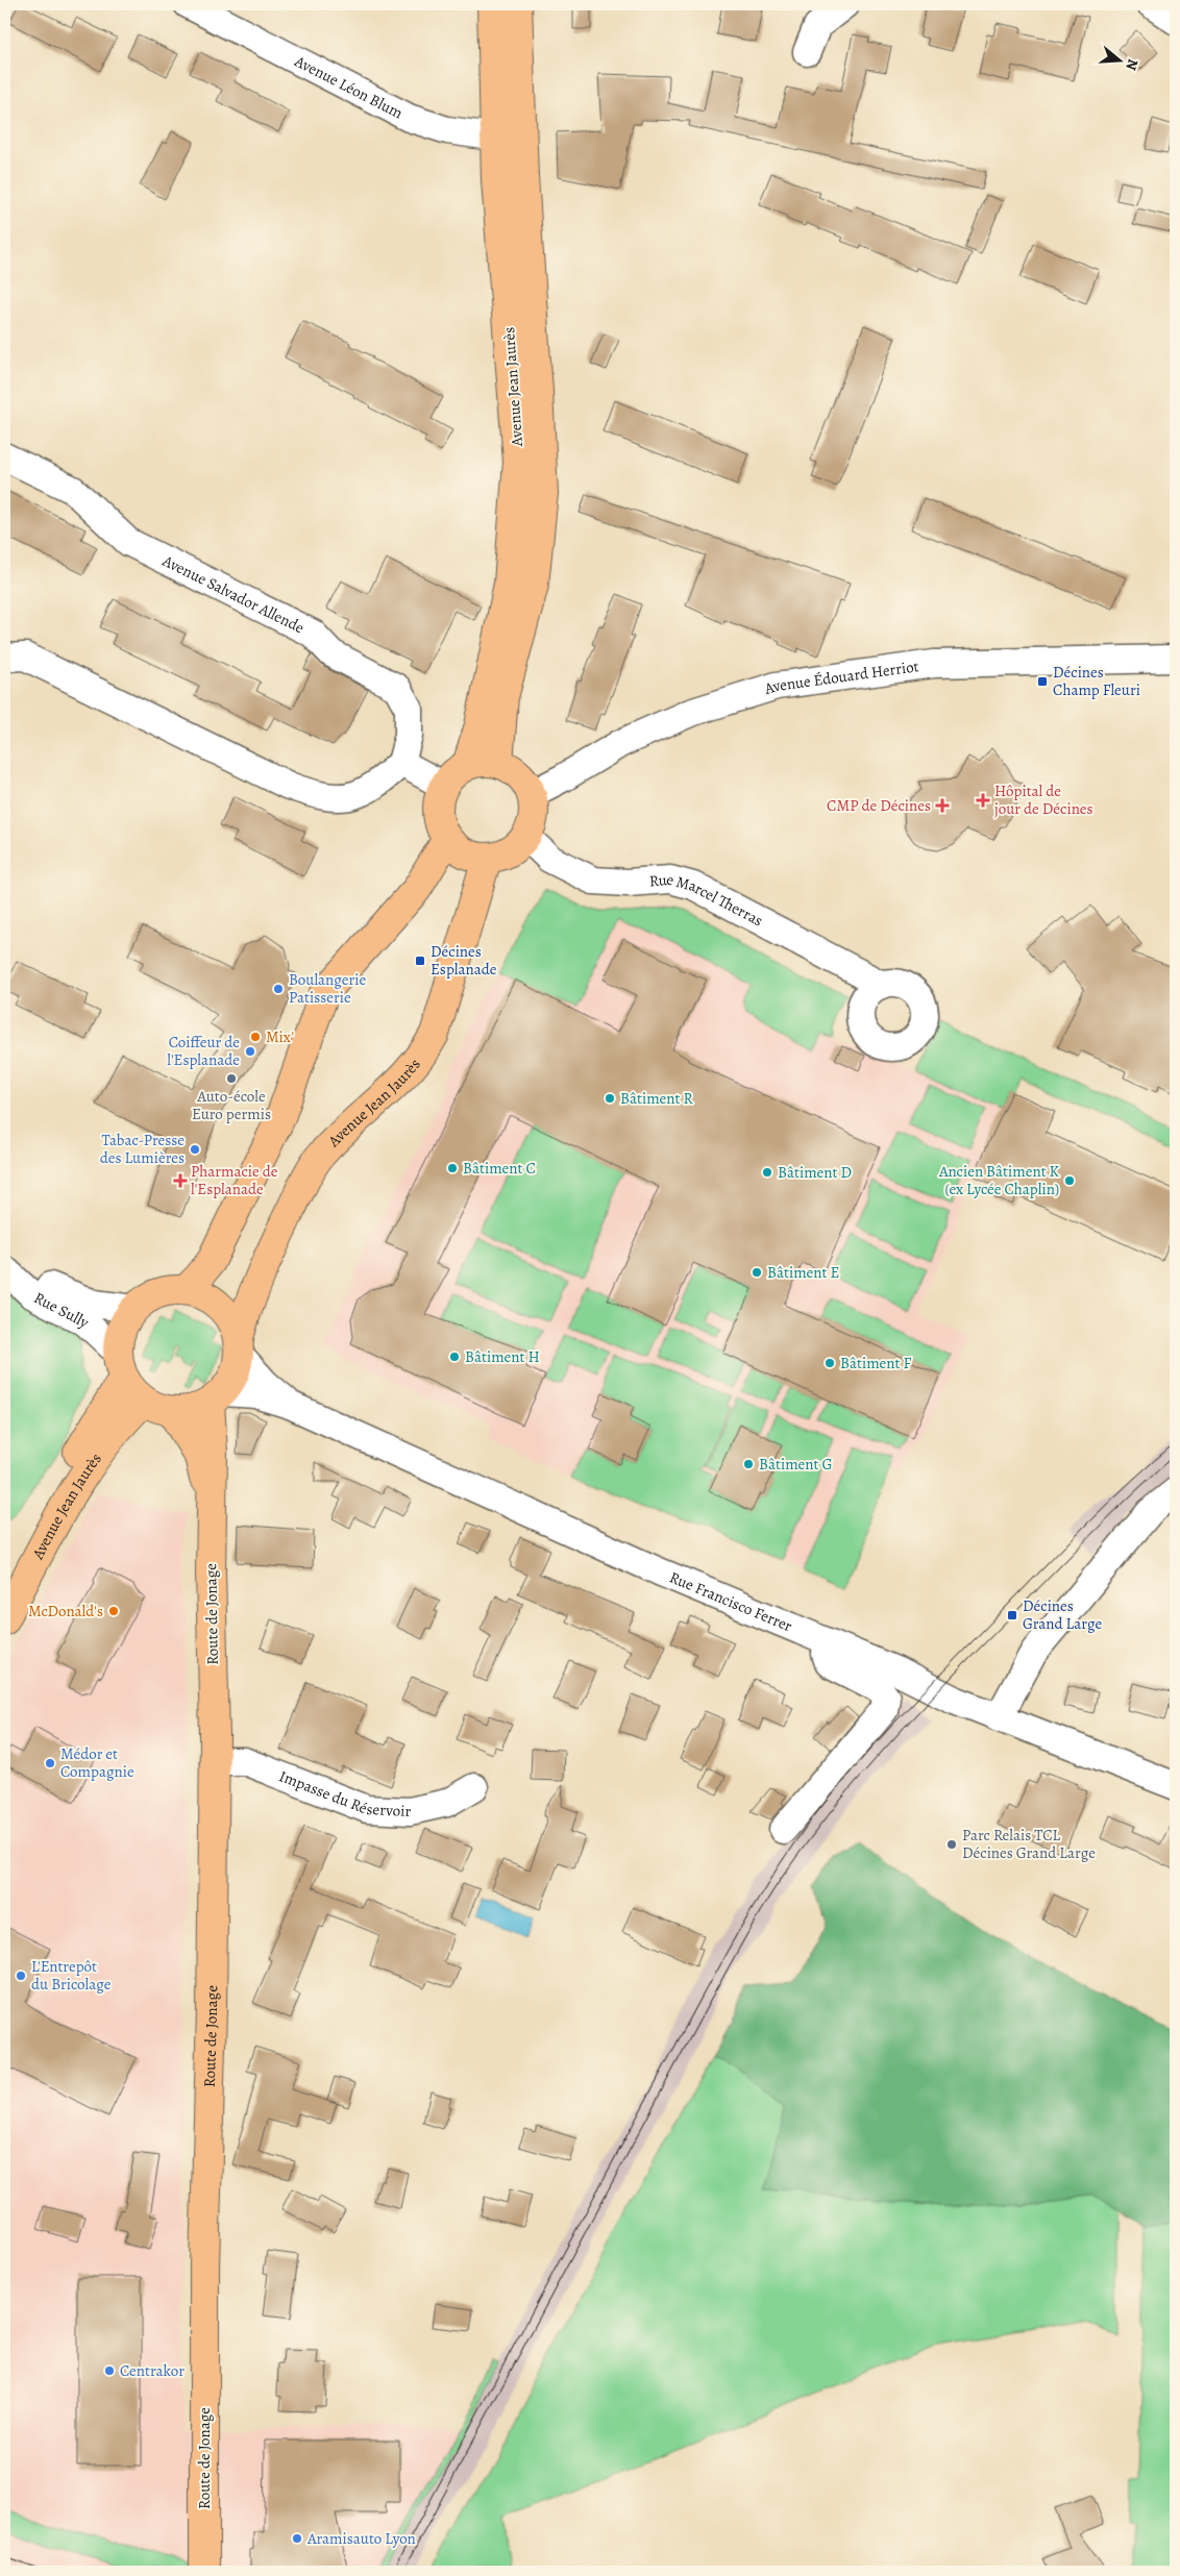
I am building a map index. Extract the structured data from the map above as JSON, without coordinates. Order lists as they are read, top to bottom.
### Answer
{
  "streets": {
    "main road": ["Avenue Jean Jaurès", "Route de Jonage"],
    "street": [
      "Avenue Léon Blum",
      "Avenue Salvador Allende",
      "Avenue Édouard Herriot",
      "Rue Marcel Therras",
      "Rue Sully",
      "Rue Francisco Ferrer",
      "Impasse du Réservoir"
    ]
  },
  "crossings": [
    ["Avenue Léon Blum", "Avenue Jean Jaurès"],
    ["Avenue Jean Jaurès", "Avenue Édouard Herriot"],
    ["Avenue Jean Jaurès", "Rue Marcel Therras"],
    ["Avenue Jean Jaurès", "Rue Sully"],
    ["Avenue Jean Jaurès", "Rue Francisco Ferrer"],
    ["Avenue Jean Jaurès", "Route de Jonage"],
    ["Avenue Édouard Herriot", "Rue Marcel Therras"],
    ["Rue Sully", "Rue Francisco Ferrer"],
    ["Rue Sully", "Route de Jonage"],
    ["Rue Francisco Ferrer", "Route de Jonage"],
    ["Route de Jonage", "Impasse du Réservoir"]
  ],
  "places": {
    "transit": ["Décines Champ Fleuri", "Décines Esplanade", "Décines Grand Large"],
    "health": ["Hôpital de jour de Décines", "CMP de Décines", "Pharmacie de l'Esplanade"],
    "other": [
      "Boulangerie Patisserie",
      "Mix'",
      "Coiffeur de l'Esplanade",
      "Auto-école Euro permis",
      "Bâtiment R",
      "Tabac-Presse des Lumières",
      "Bâtiment C",
      "Bâtiment D",
      "Ancien Bâtiment K (ex Lycée Chaplin)",
      "Bâtiment E",
      "Bâtiment H",
      "Bâtiment F",
      "Bâtiment G",
      "McDonald's",
      "Médor et Compagnie",
      "Parc Relais TCL Décines Grand Large",
      "L'Entrepôt du Bricolage",
      "Centrakor",
      "Aramisauto Lyon"
    ]
  },
  "north": "right"
}
